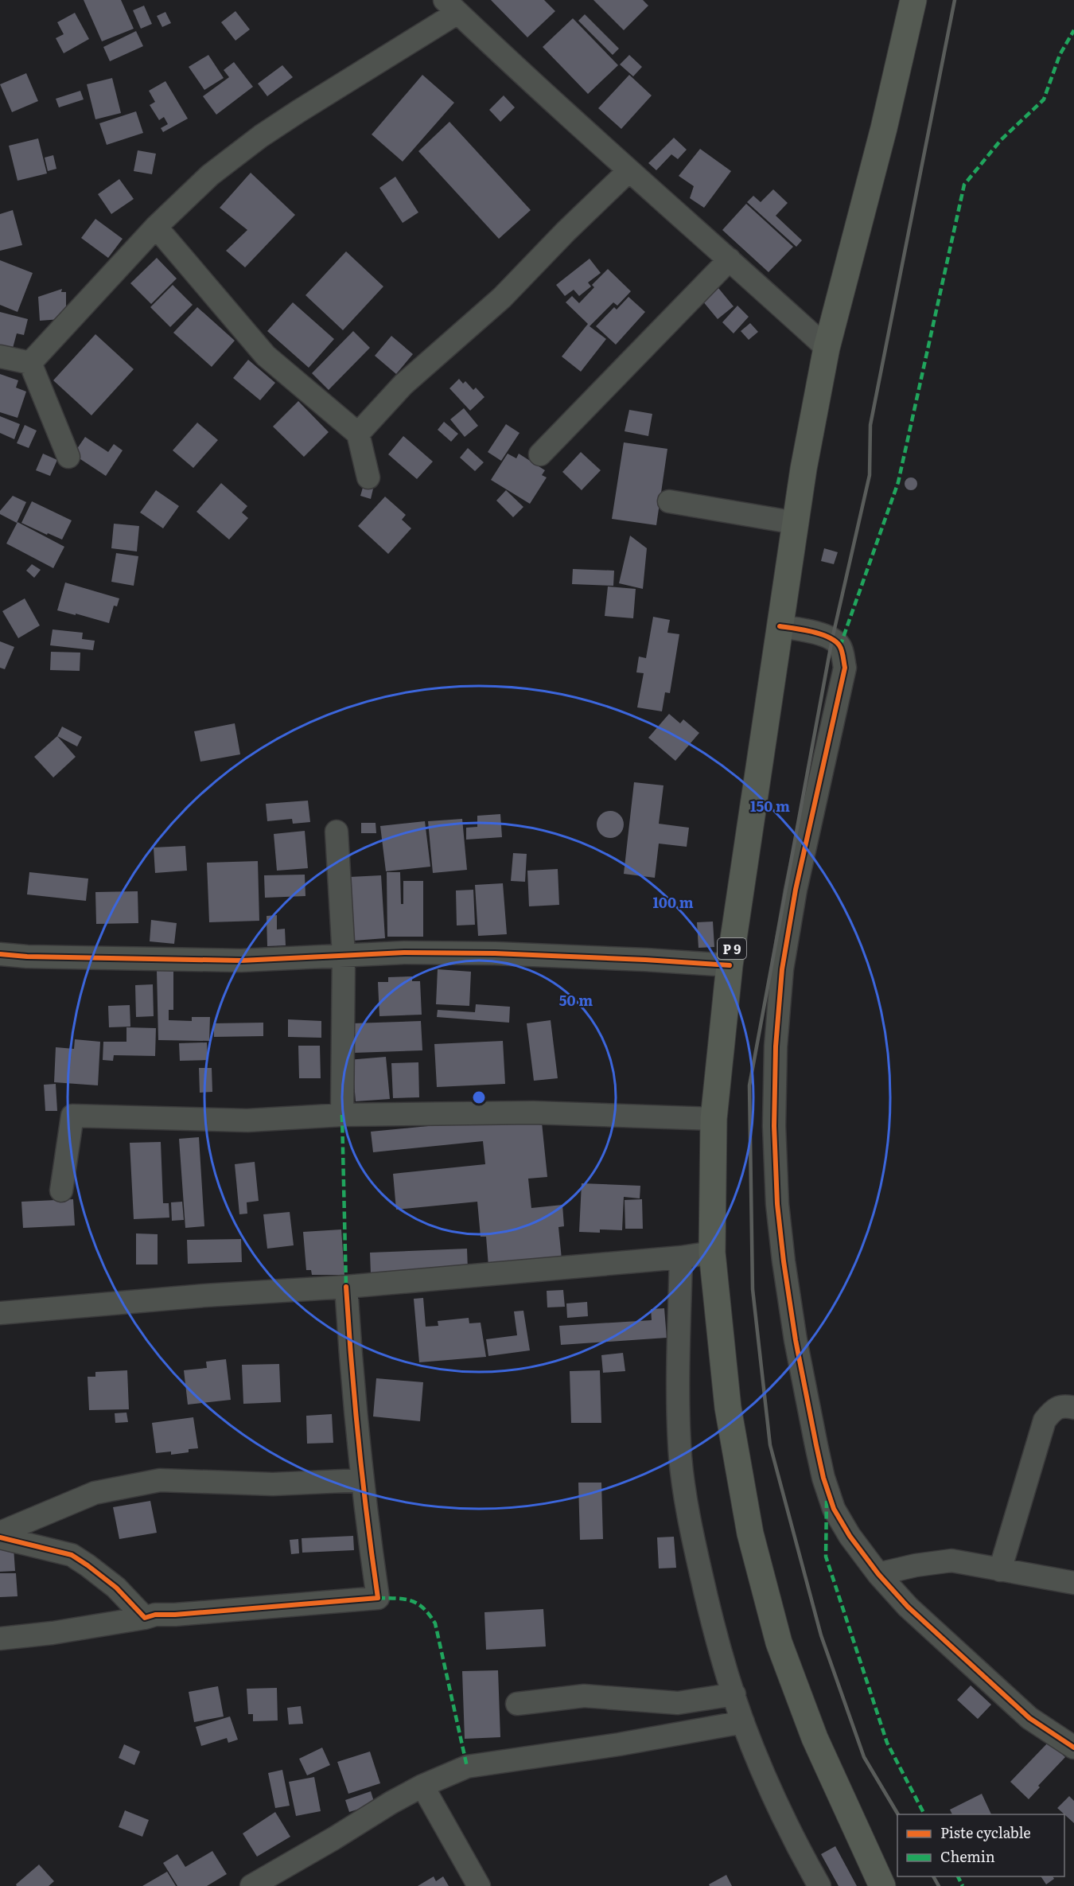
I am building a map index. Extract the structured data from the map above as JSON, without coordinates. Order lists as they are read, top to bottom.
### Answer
{
  "streets": {
    "main road": ["P 9"]
  },
  "legend": ["Piste cyclable", "Chemin"],
  "rings": ["150 m", "100 m", "50 m"]
}
